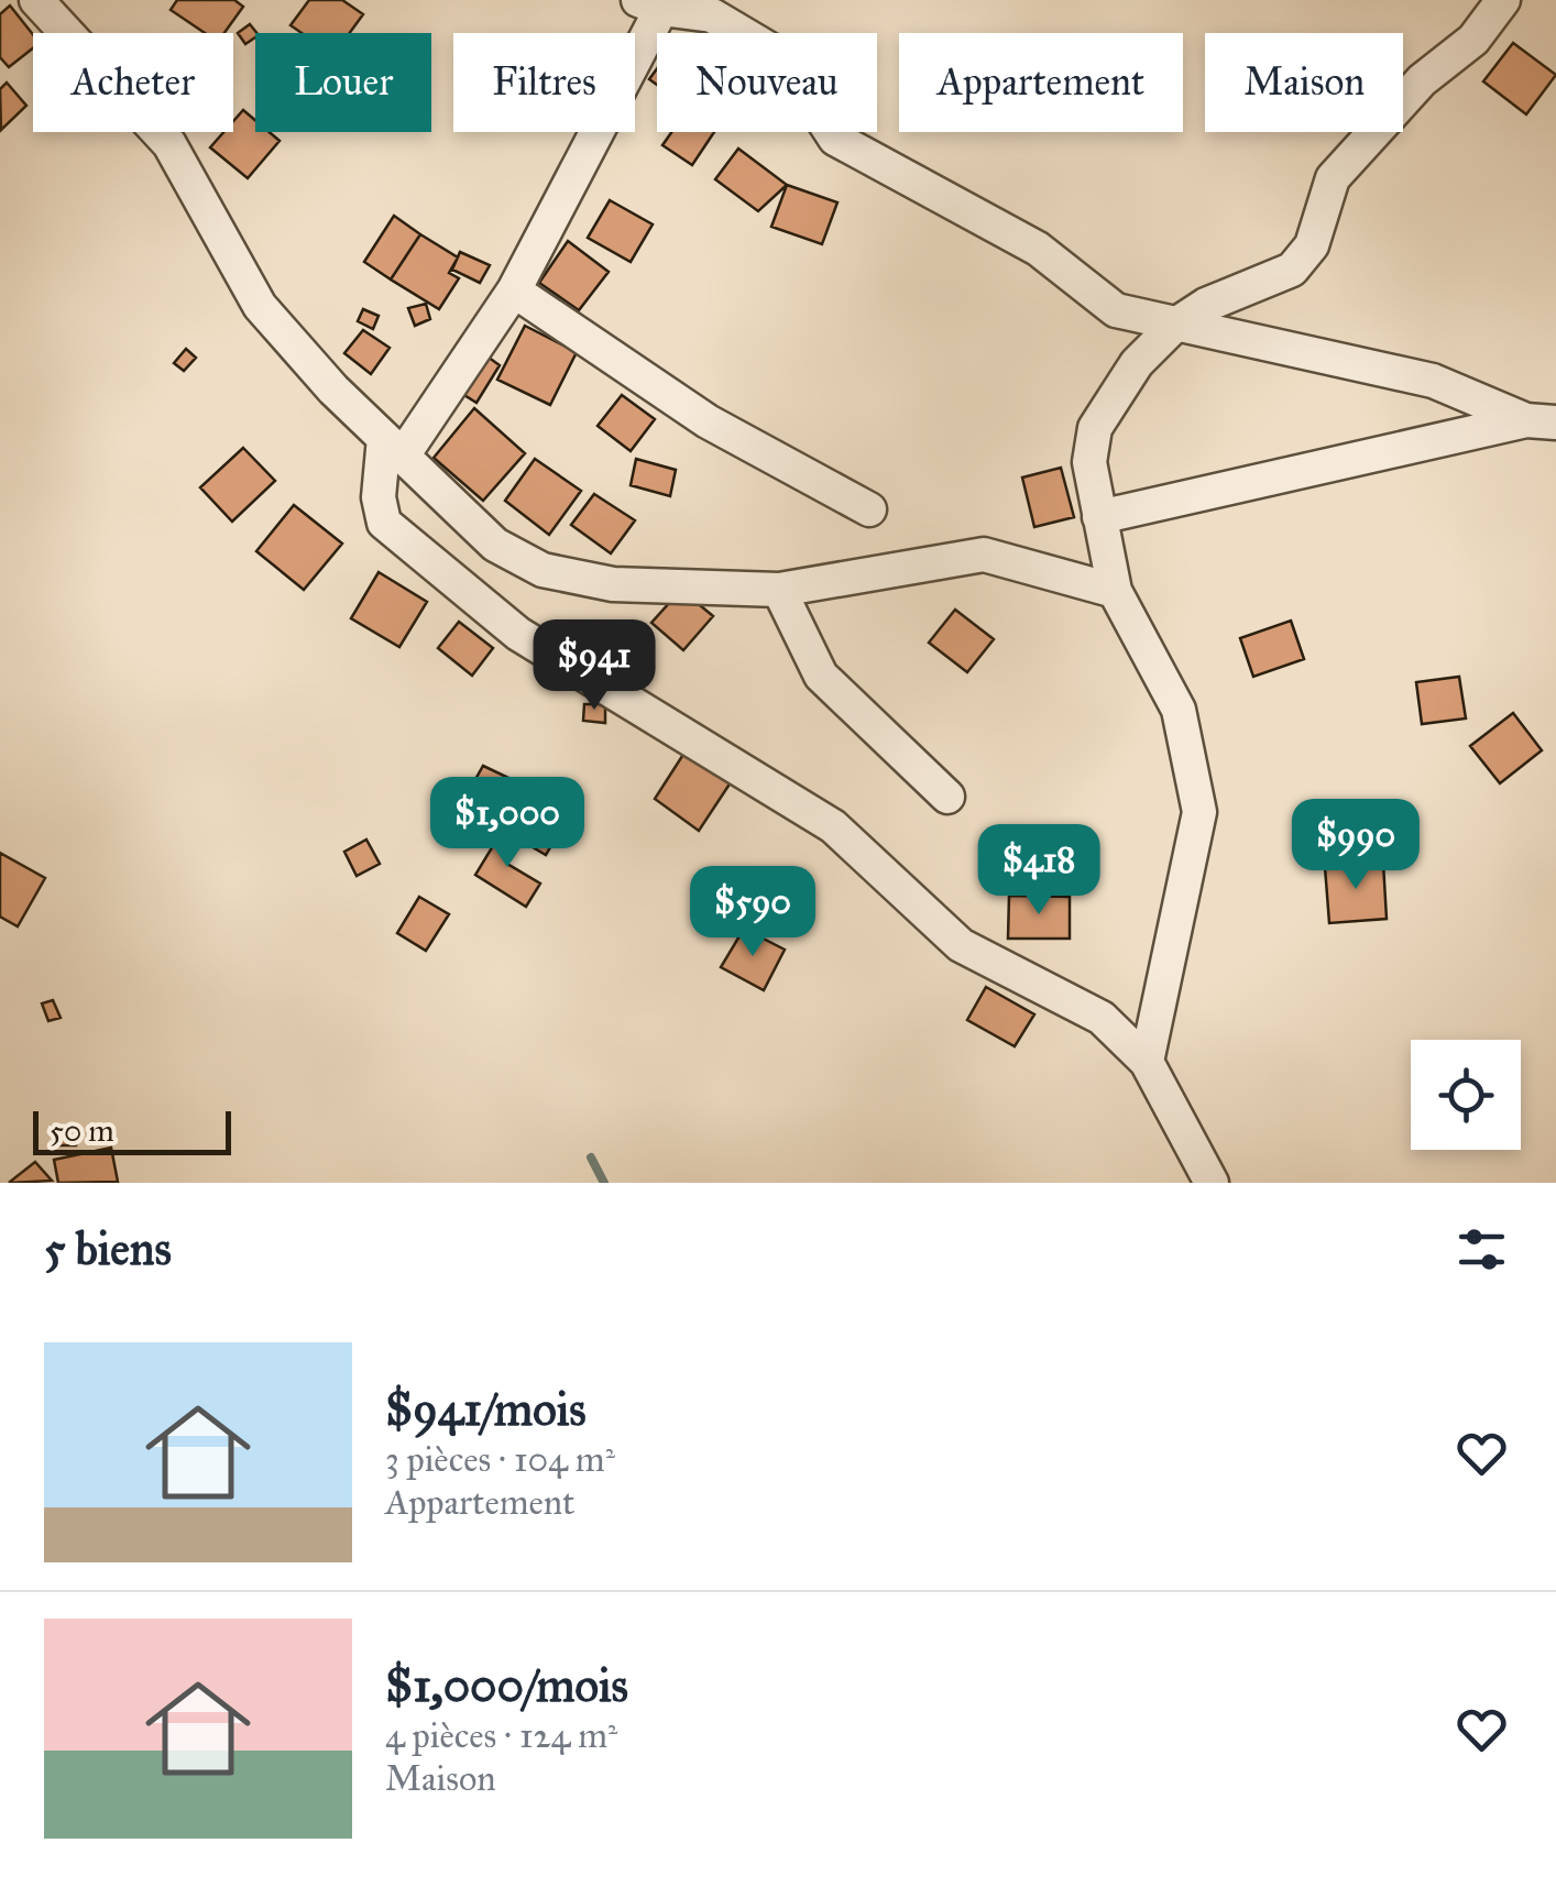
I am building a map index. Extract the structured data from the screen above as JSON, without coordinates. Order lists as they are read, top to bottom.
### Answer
{
  "scale_bar": "50 m",
  "page": {
    "chip": [
      "Acheter",
      "Louer",
      "Filtres",
      "Nouveau",
      "Appartement",
      "Maison"
    ],
    "price": [
      "$941",
      "$1,000",
      "$990",
      "$418",
      "$590"
    ],
    "scale": "50 m",
    "heading": "5 biens",
    "list": [
      {
        "name": "$941/mois",
        "note": "3 pièces · 104 m² · Appartement"
      },
      {
        "name": "$1,000/mois",
        "note": "4 pièces · 124 m² · Maison"
      }
    ]
  }
}
